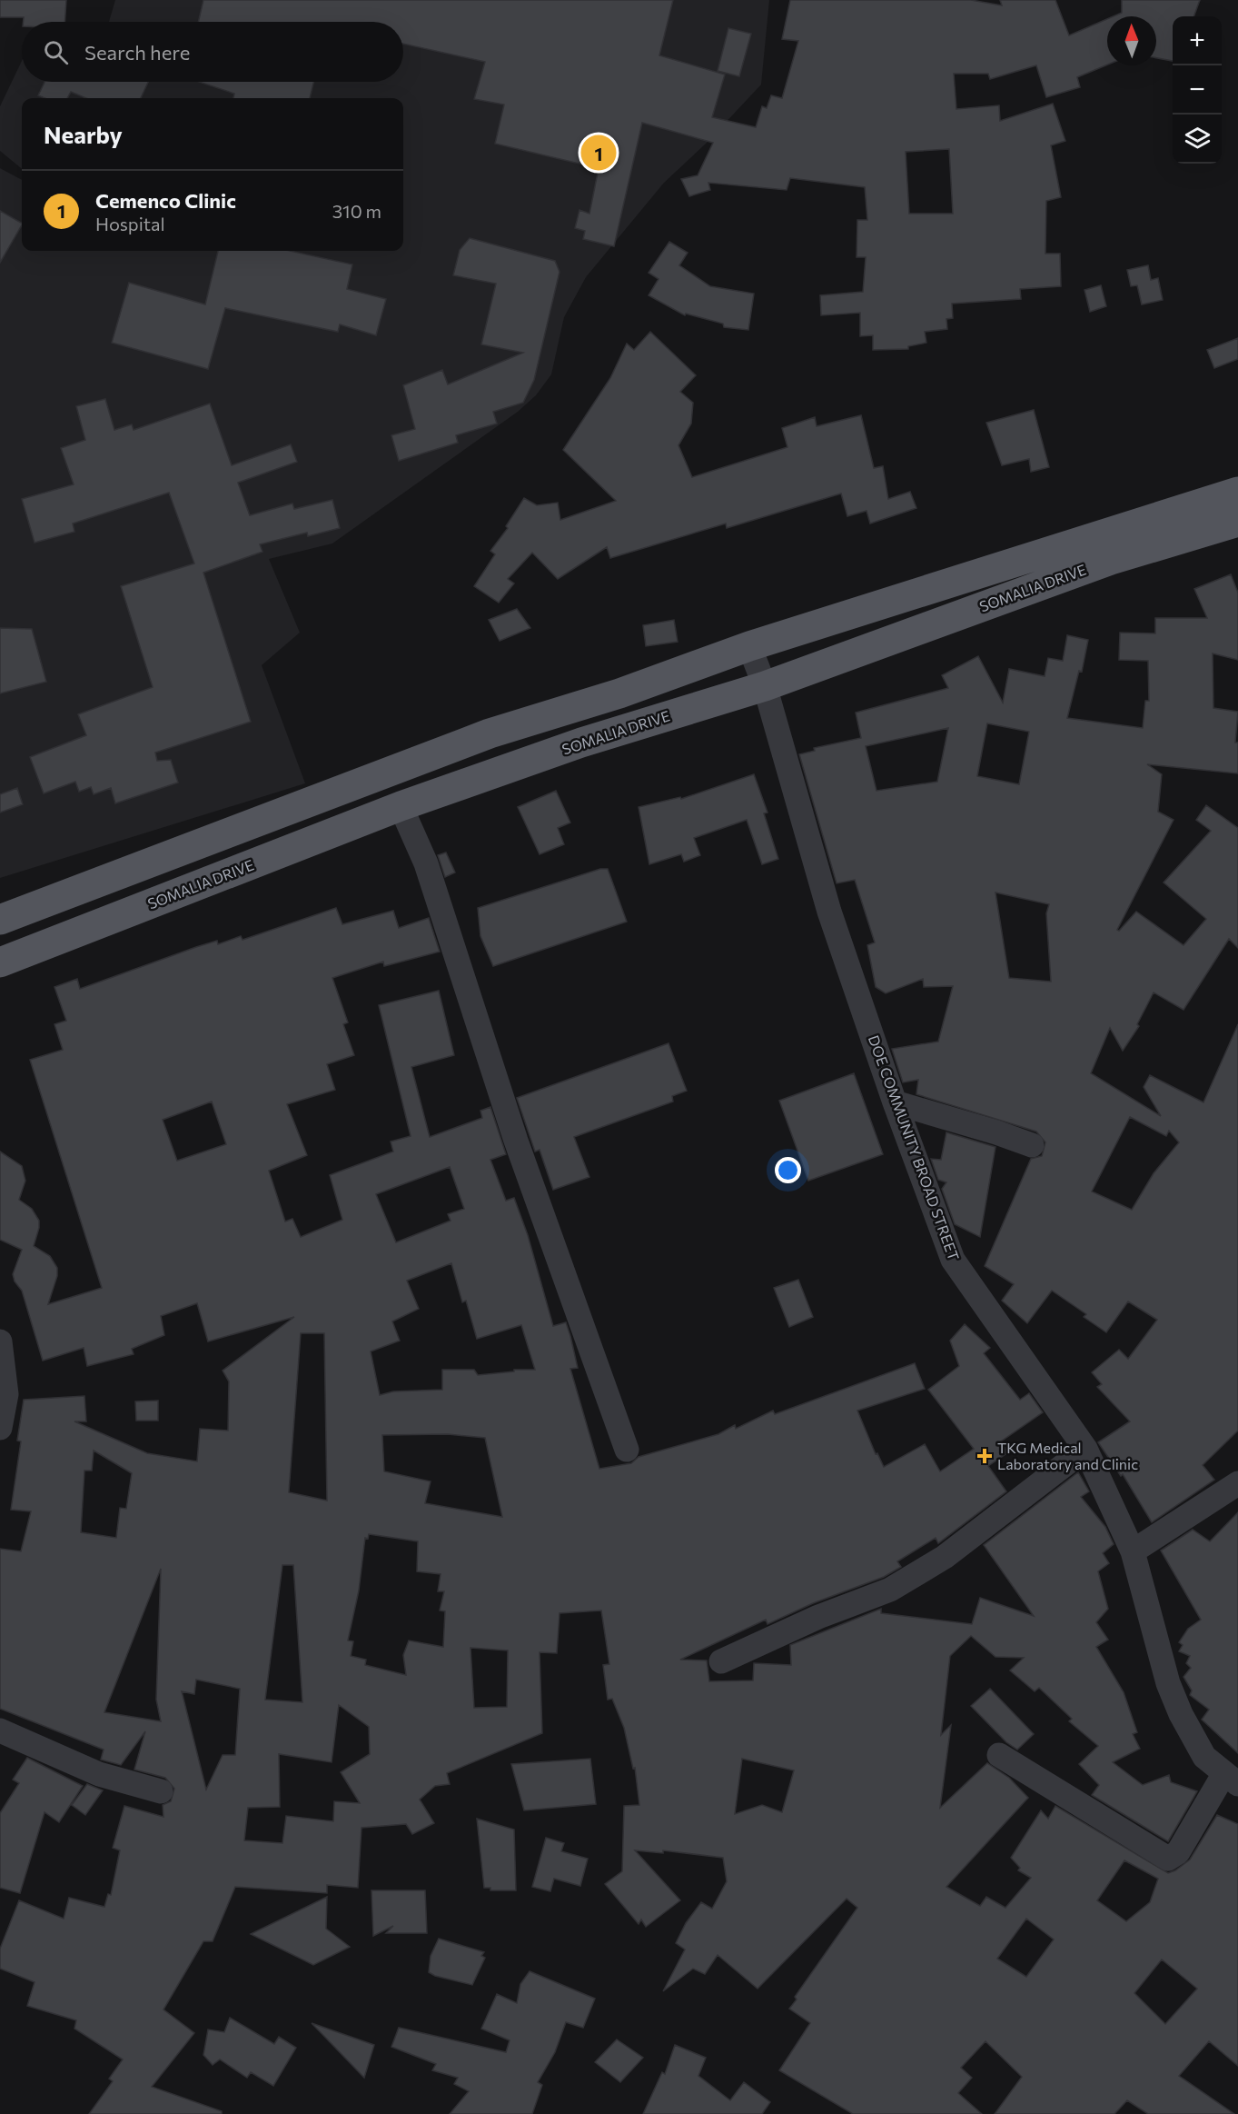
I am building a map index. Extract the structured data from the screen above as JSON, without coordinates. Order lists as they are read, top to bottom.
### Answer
{
  "streets": {
    "main road": ["SOMALIA DRIVE"],
    "street": ["DOE COMMUNITY BROAD STREET"]
  },
  "crossings": [
    ["SOMALIA DRIVE", "DOE COMMUNITY BROAD STREET"]
  ],
  "places": {
    "health": ["TKG Medical Laboratory and Clinic"]
  },
  "north": "top",
  "page": {
    "map_buttons": ["+", "−"],
    "search": "Search here",
    "heading": "Nearby",
    "pins": "1",
    "list": [
      {
        "mark": "1",
        "name": "Cemenco Clinic",
        "note": "Hospital",
        "value": "310 m"
      }
    ]
  }
}
